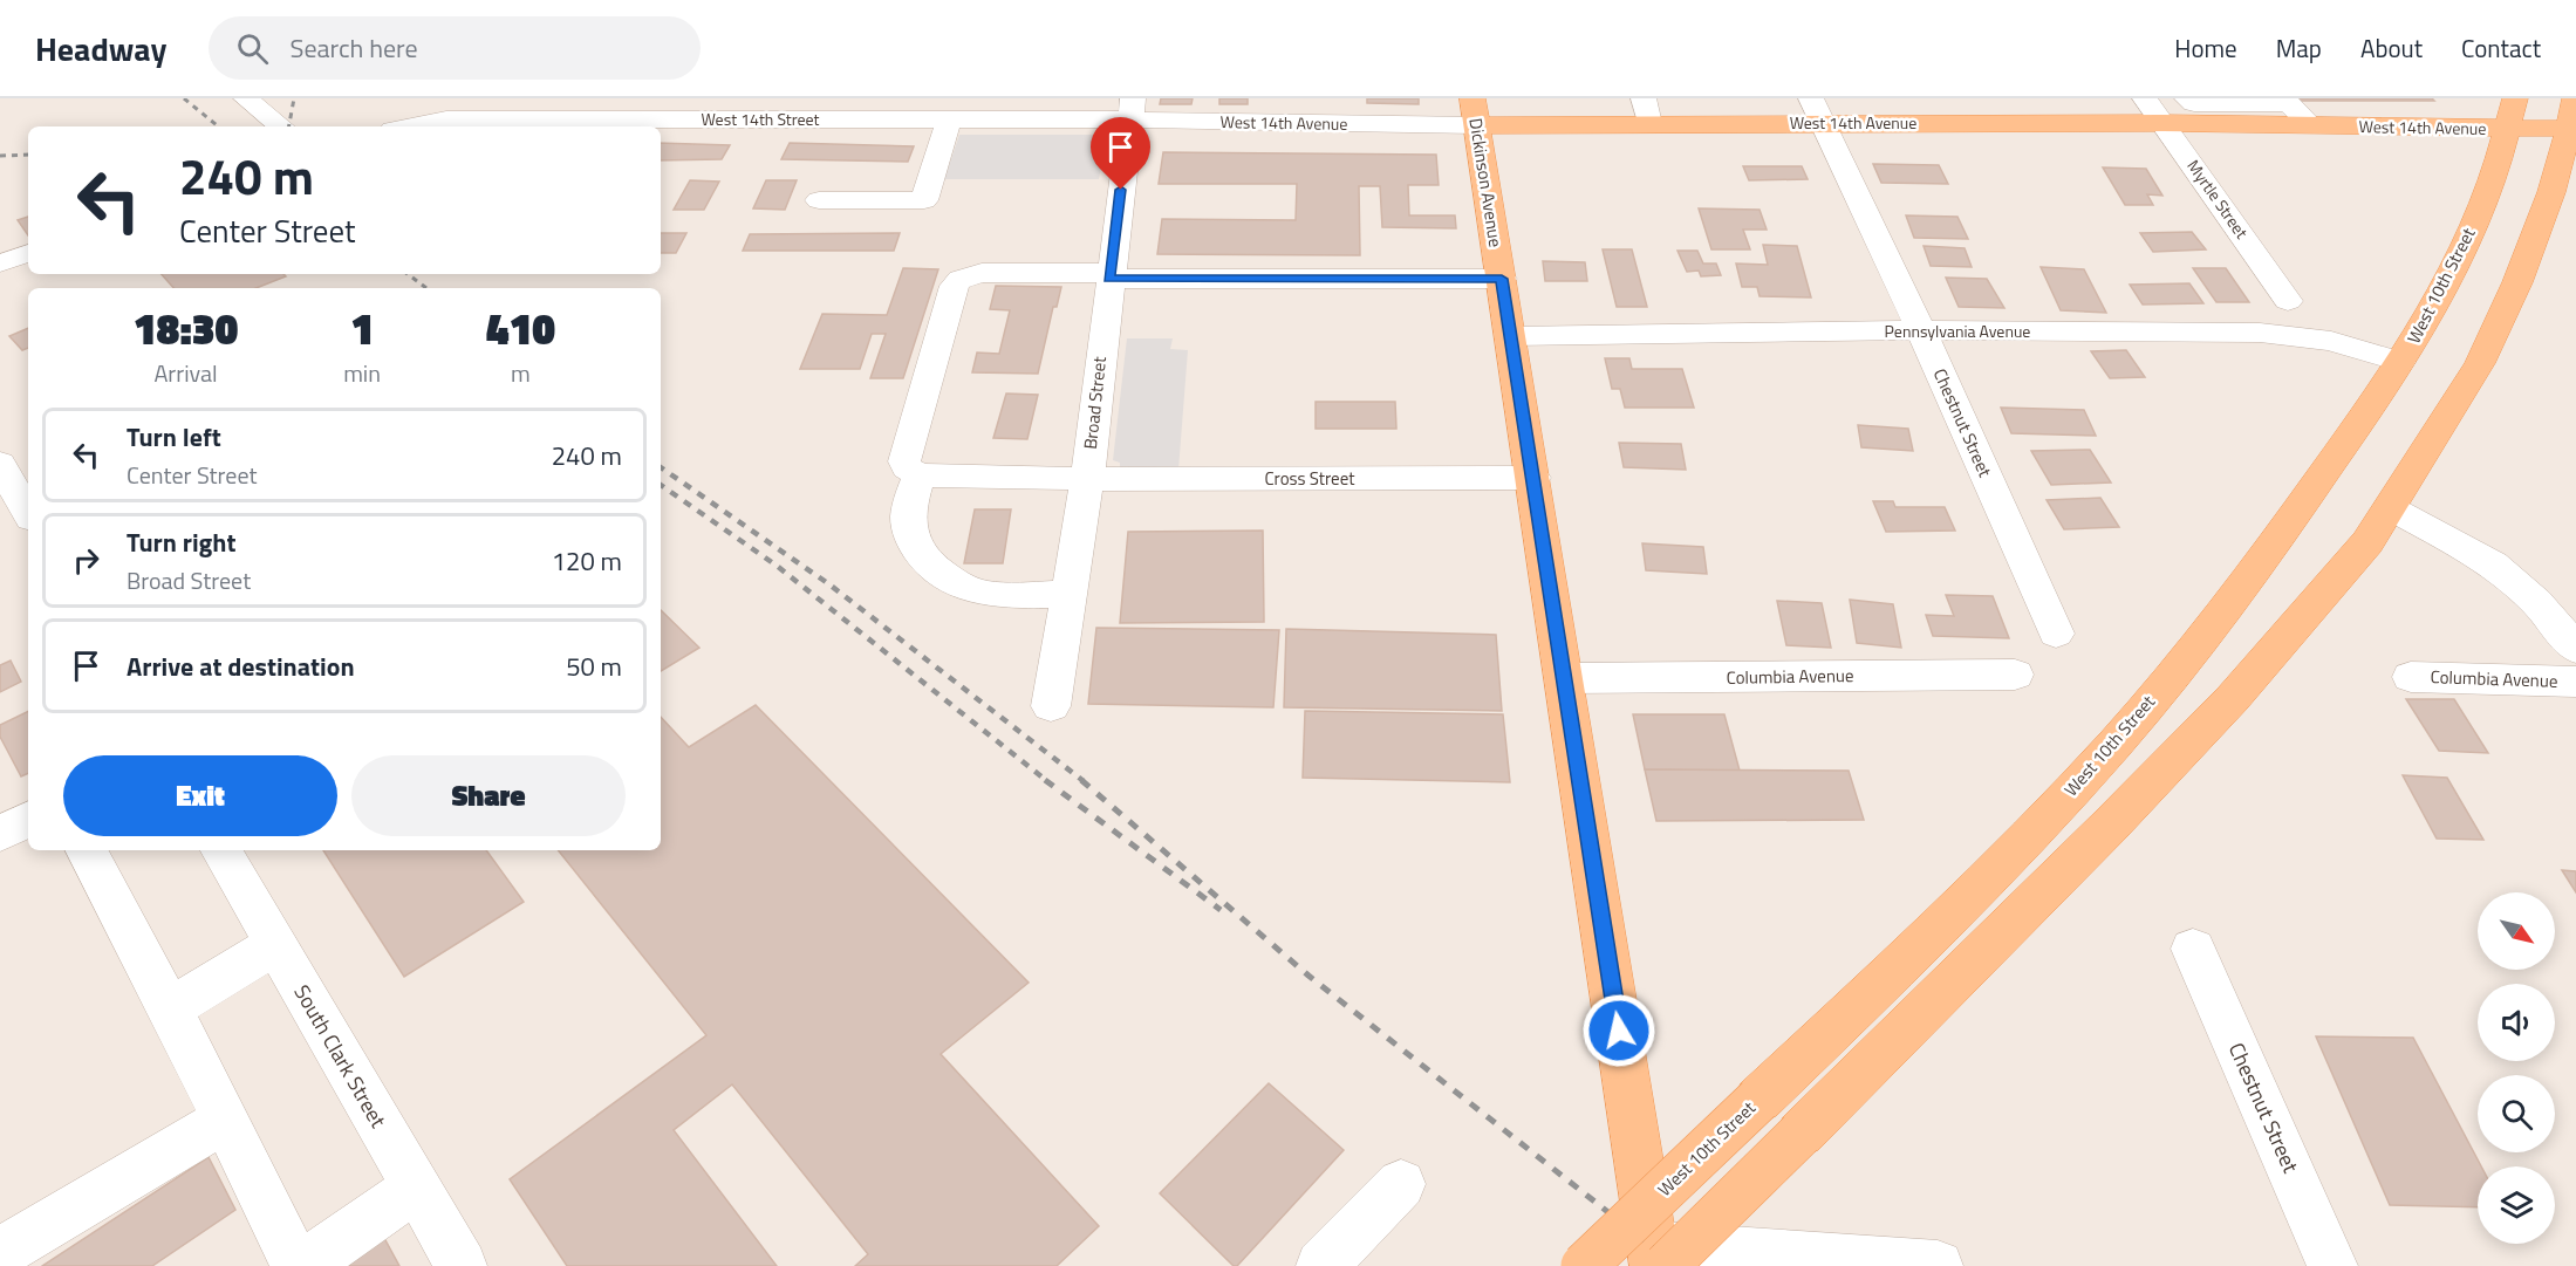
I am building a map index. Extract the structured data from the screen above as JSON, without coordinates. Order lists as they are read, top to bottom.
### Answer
{
  "streets": {
    "main road": ["West 14th Avenue", "Dickinson Avenue", "West 10th Street"],
    "street": [
      "West 14th Street",
      "Myrtle Street",
      "Pennsylvania Avenue",
      "Broad Street",
      "Chestnut Street",
      "Cross Street",
      "Columbia Avenue",
      "South Clark Street"
    ]
  },
  "crossings": [
    ["West 14th Street", "West 14th Avenue"],
    ["West 14th Street", "Broad Street"],
    ["West 14th Avenue", "Dickinson Avenue"],
    ["West 14th Avenue", "Myrtle Street"],
    ["West 14th Avenue", "West 10th Street"],
    ["West 14th Avenue", "Broad Street"],
    ["West 14th Avenue", "Chestnut Street"],
    ["Dickinson Avenue", "Pennsylvania Avenue"],
    ["Dickinson Avenue", "Cross Street"],
    ["Dickinson Avenue", "Columbia Avenue"],
    ["West 10th Street", "Pennsylvania Avenue"],
    ["Pennsylvania Avenue", "Chestnut Street"],
    ["Broad Street", "Cross Street"]
  ],
  "north": "bottom right",
  "page": {
    "header": "Headway",
    "search": "Search here",
    "nav": [
      "Home",
      "Map",
      "About",
      "Contact"
    ],
    "turn": ["240 m", "Center Street"],
    "eta": [
      "18:30",
      "Arrival",
      "1",
      "min",
      "410",
      "m"
    ],
    "list": [
      {
        "name": "Turn left",
        "note": "Center Street",
        "value": "240 m"
      },
      {
        "name": "Turn right",
        "note": "Broad Street",
        "value": "120 m"
      },
      {
        "name": "Arrive at destination",
        "value": "50 m"
      }
    ],
    "buttons": ["Exit", "Share"]
  }
}
